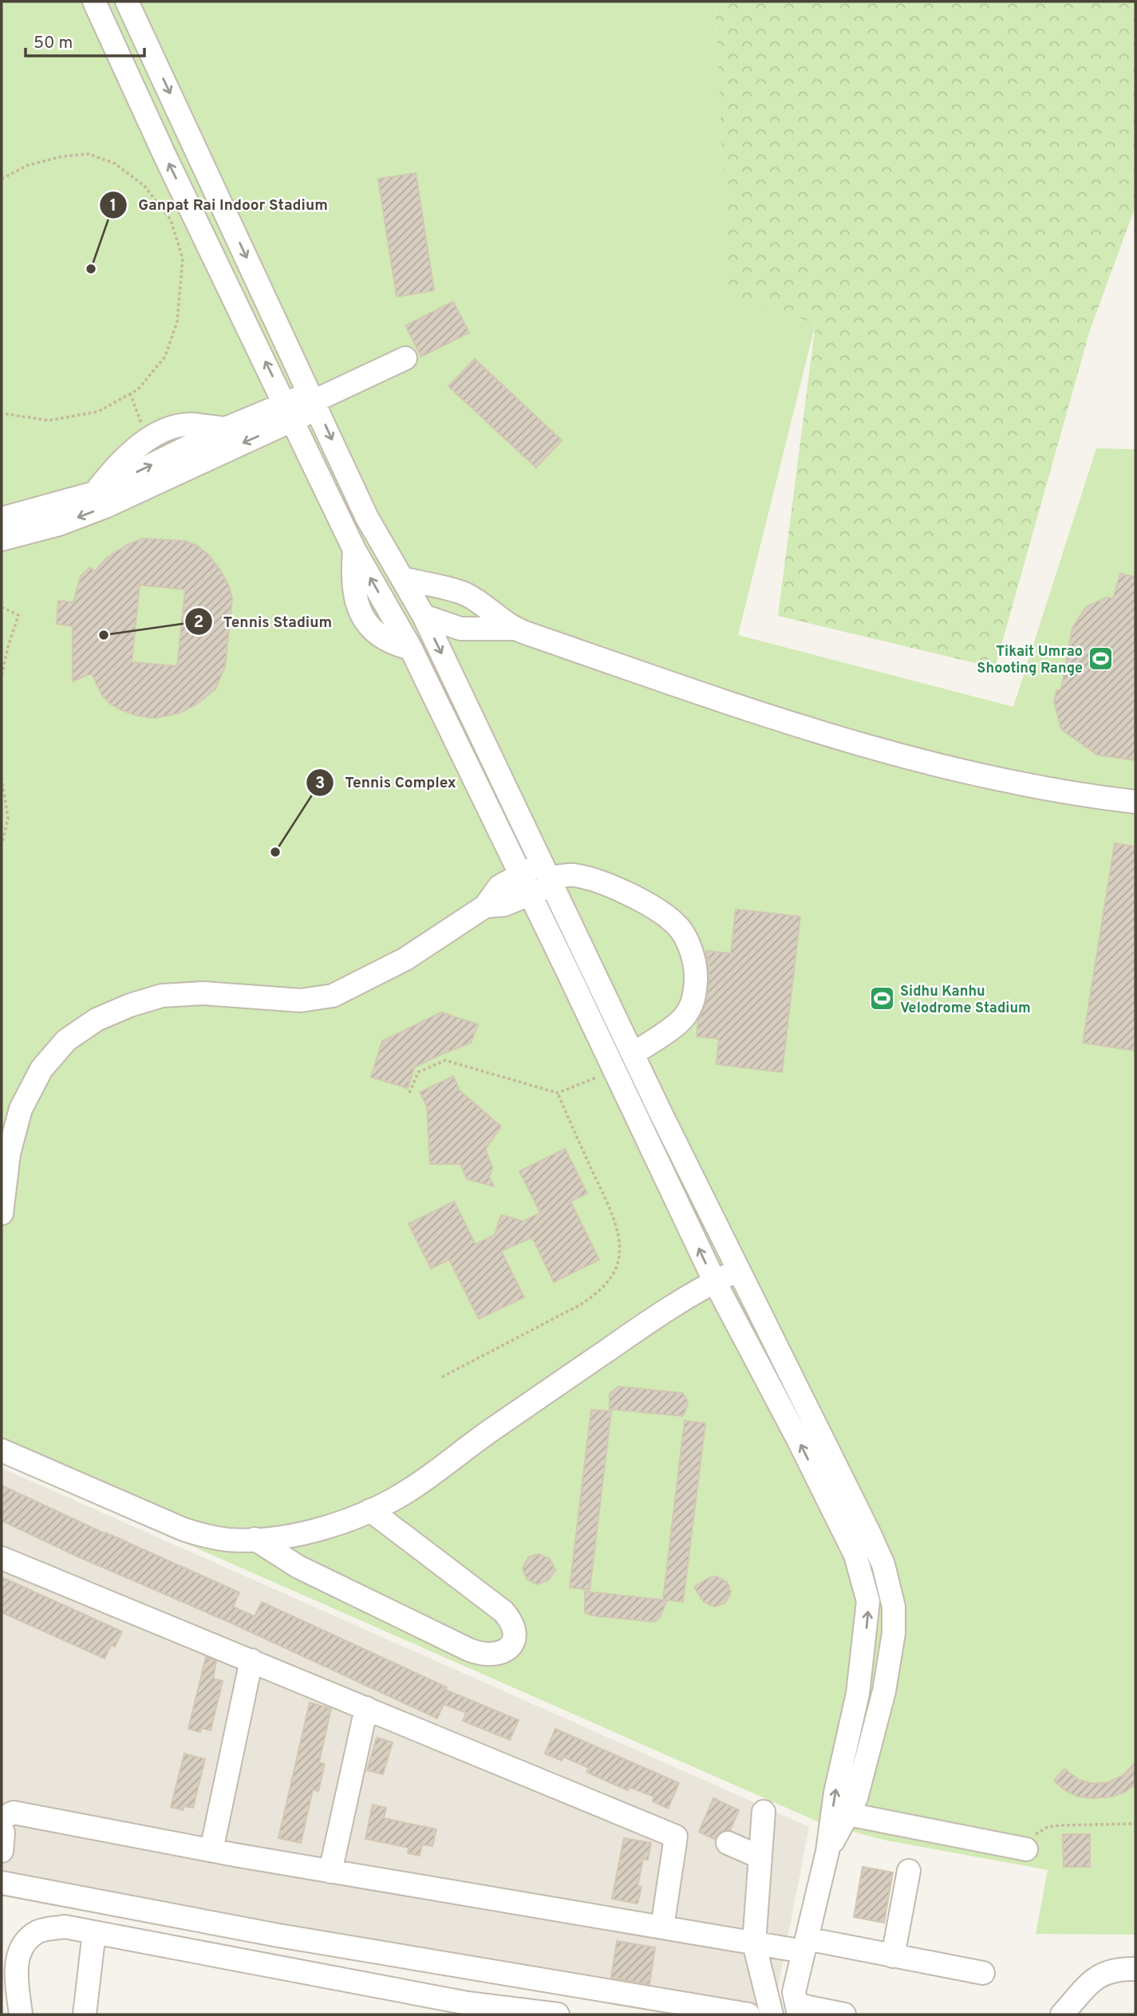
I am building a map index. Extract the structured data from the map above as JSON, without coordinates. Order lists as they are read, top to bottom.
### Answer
{
  "places": {
    "other": ["Ganpat Rai Indoor Stadium", "Tennis Stadium", "Tennis Complex"],
    "sports": ["Tikait Umrao Shooting Range", "Sidhu Kanhu Velodrome Stadium"]
  },
  "scale_bar": "50 m"
}
